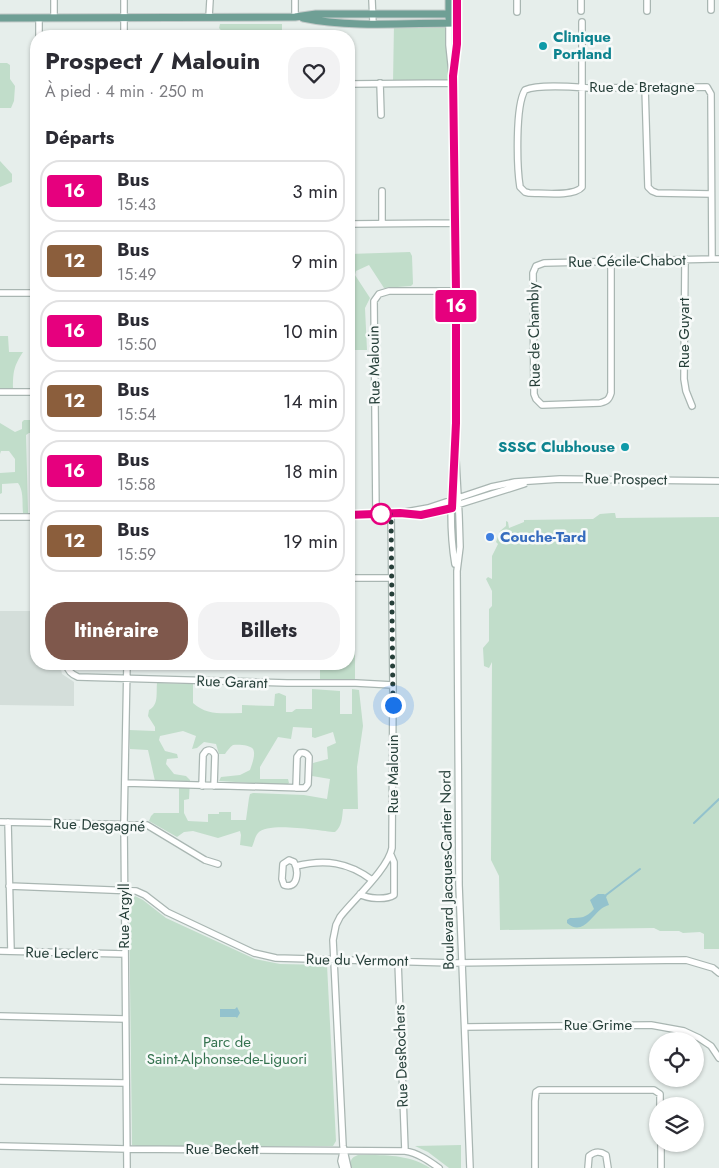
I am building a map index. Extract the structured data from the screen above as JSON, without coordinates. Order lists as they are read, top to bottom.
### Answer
{
  "streets": {
    "main road": ["Boulevard Jacques-Cartier Nord"],
    "street": [
      "Rue de Bretagne",
      "Rue Cécile-Chabot",
      "Rue Guyart",
      "Rue de Chambly",
      "Rue Malouin",
      "Rue Prospect",
      "Rue Garant",
      "Rue Desgagné",
      "Rue Argyll",
      "Rue Leclerc",
      "Rue du Vermont",
      "Rue Grime",
      "Rue DesRochers",
      "Rue Beckett"
    ]
  },
  "crossings": [
    ["Rue de Bretagne", "Rue Cécile-Chabot"],
    ["Rue Cécile-Chabot", "Rue Guyart"],
    ["Rue Cécile-Chabot", "Rue de Chambly"],
    ["Rue Malouin", "Rue Prospect"],
    ["Rue Malouin", "Rue Garant"],
    ["Rue Malouin", "Boulevard Jacques-Cartier Nord"],
    ["Rue Prospect", "Boulevard Jacques-Cartier Nord"],
    ["Rue Garant", "Rue Argyll"],
    ["Rue Desgagné", "Rue Argyll"],
    ["Boulevard Jacques-Cartier Nord", "Rue du Vermont"],
    ["Boulevard Jacques-Cartier Nord", "Rue Grime"],
    ["Rue Argyll", "Rue Leclerc"],
    ["Rue Argyll", "Rue du Vermont"],
    ["Rue Argyll", "Rue Beckett"],
    ["Rue du Vermont", "Rue DesRochers"],
    ["Rue DesRochers", "Rue Beckett"]
  ],
  "parks": ["Parc de Saint-Alphonse-de-Liguori"],
  "places": ["Clinique Portland", "SSSC Clubhouse", "Couche-Tard"],
  "lines": ["bus line 16"],
  "page": {
    "on_map": "16",
    "heading": [
      ["Prospect / Malouin", "À pied · 4 min · 250 m"],
      "Départs"
    ],
    "list": [
      {
        "mark": "16",
        "name": "Bus",
        "note": "15:43",
        "value": "3 min"
      },
      {
        "mark": "12",
        "name": "Bus",
        "note": "15:49",
        "value": "9 min"
      },
      {
        "mark": "16",
        "name": "Bus",
        "note": "15:50",
        "value": "10 min"
      },
      {
        "mark": "12",
        "name": "Bus",
        "note": "15:54",
        "value": "14 min"
      },
      {
        "mark": "16",
        "name": "Bus",
        "note": "15:58",
        "value": "18 min"
      },
      {
        "mark": "12",
        "name": "Bus",
        "note": "15:59",
        "value": "19 min"
      }
    ],
    "buttons": ["Itinéraire", "Billets"]
  }
}
